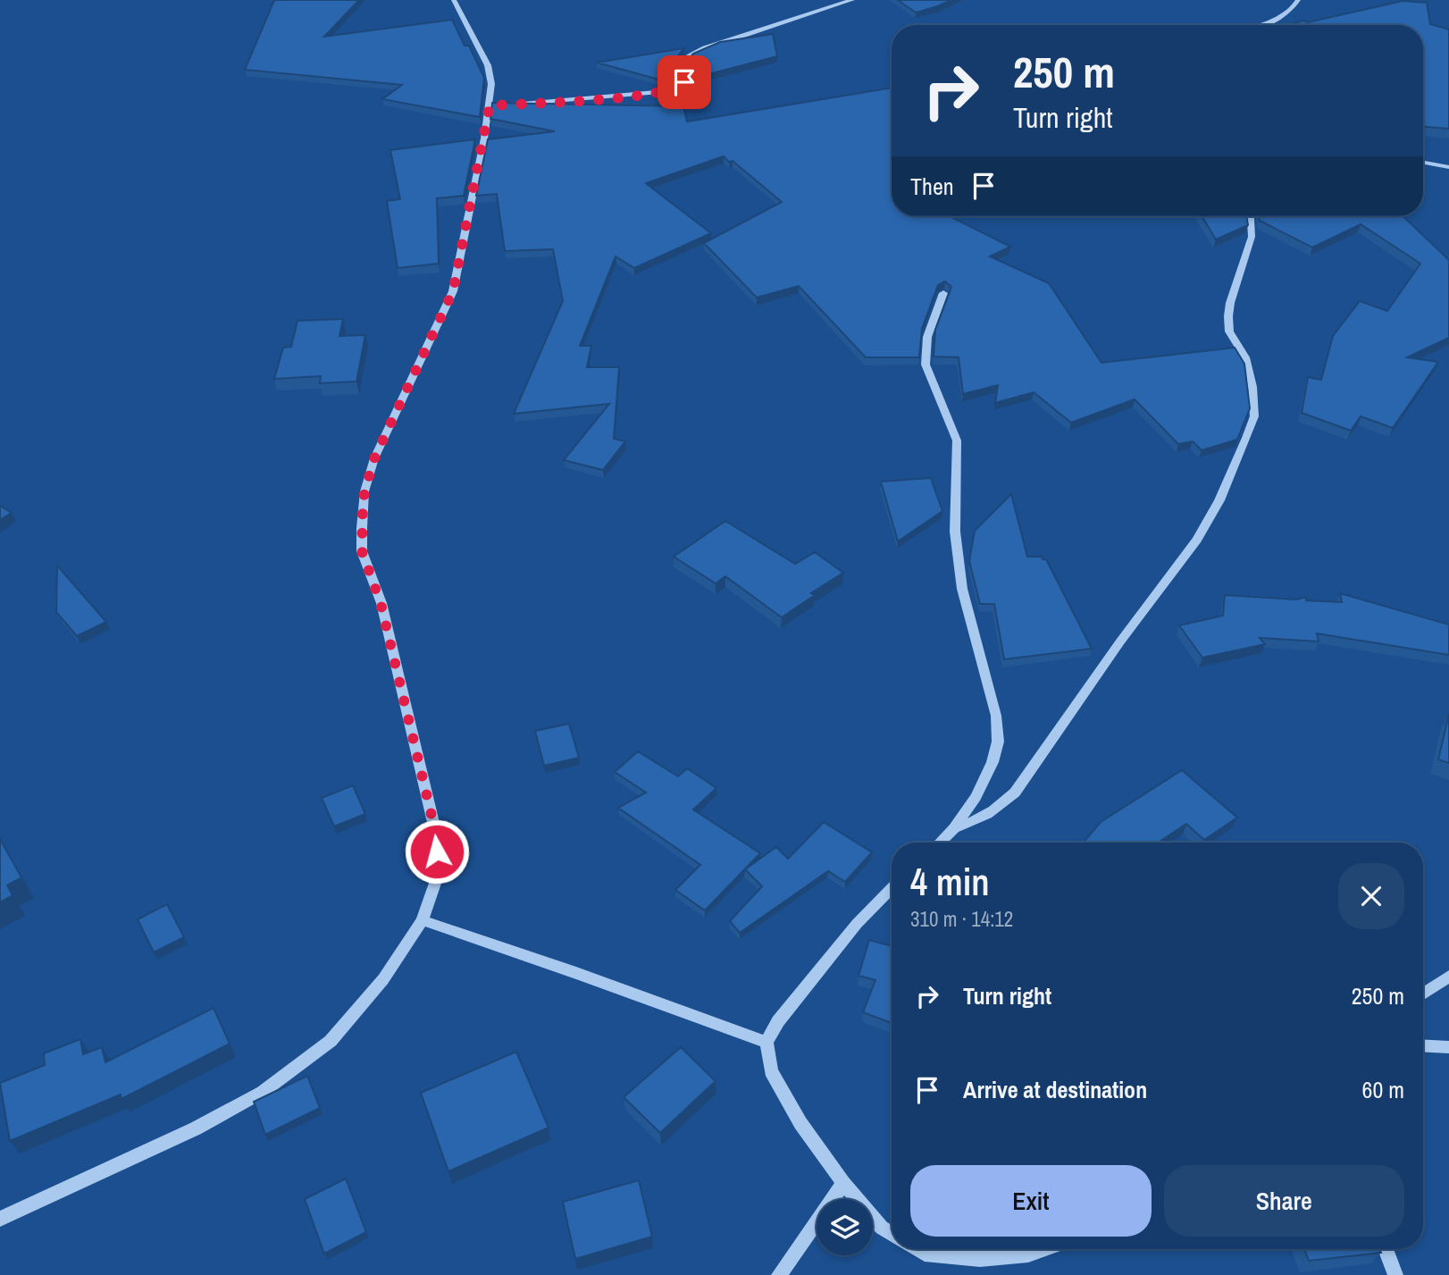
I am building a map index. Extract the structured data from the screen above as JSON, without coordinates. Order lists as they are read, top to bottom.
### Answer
{
  "page": {
    "turn": ["250 m", "Turn right"],
    "then": "Then",
    "heading": ["4 min", "310 m · 14:12"],
    "list": [
      {
        "name": "Turn right",
        "value": "250 m"
      },
      {
        "name": "Arrive at destination",
        "value": "60 m"
      }
    ],
    "buttons": ["Exit", "Share"]
  }
}
